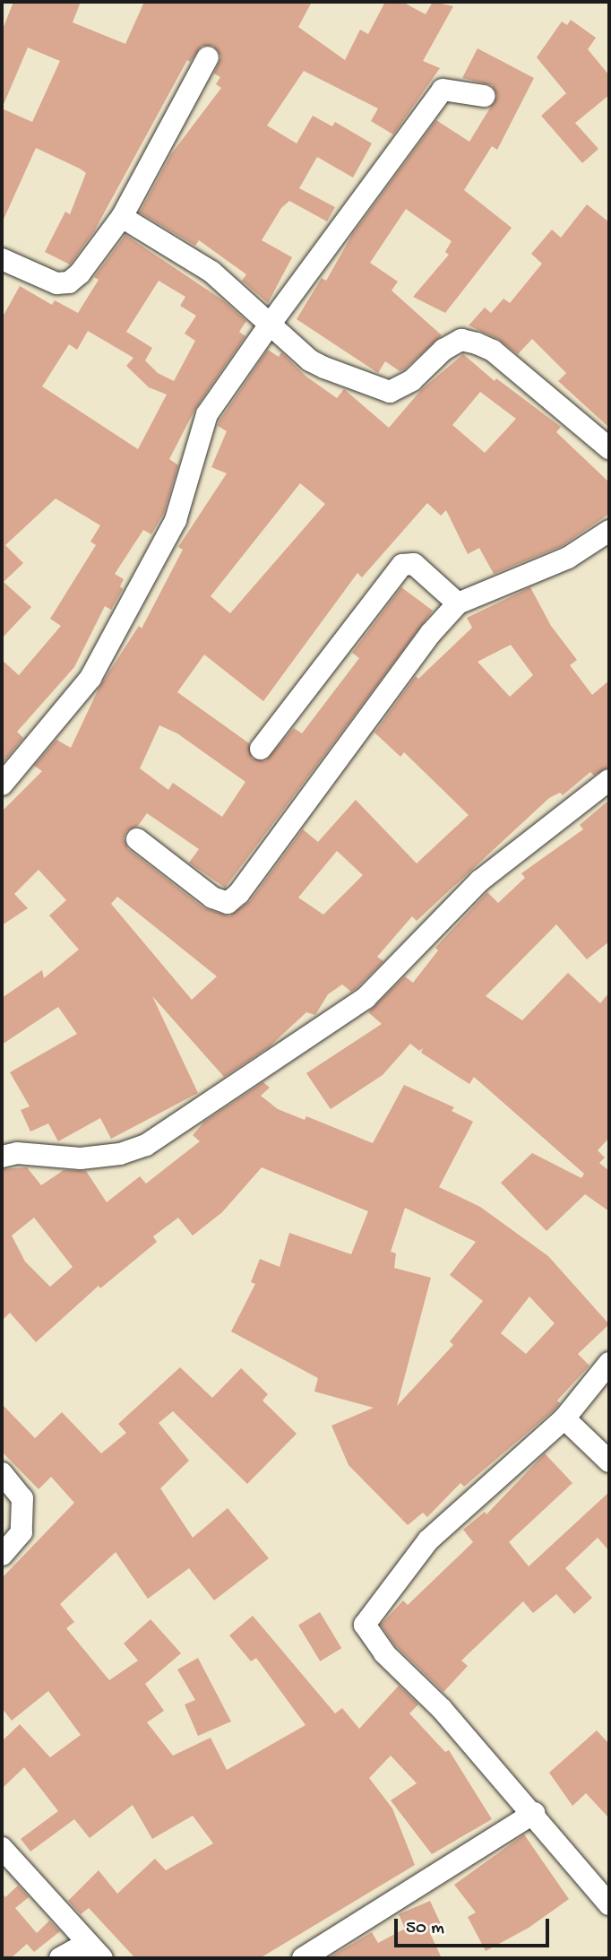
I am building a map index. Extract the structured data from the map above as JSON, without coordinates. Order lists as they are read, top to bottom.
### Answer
{
  "scale_bar": "50 m"
}
